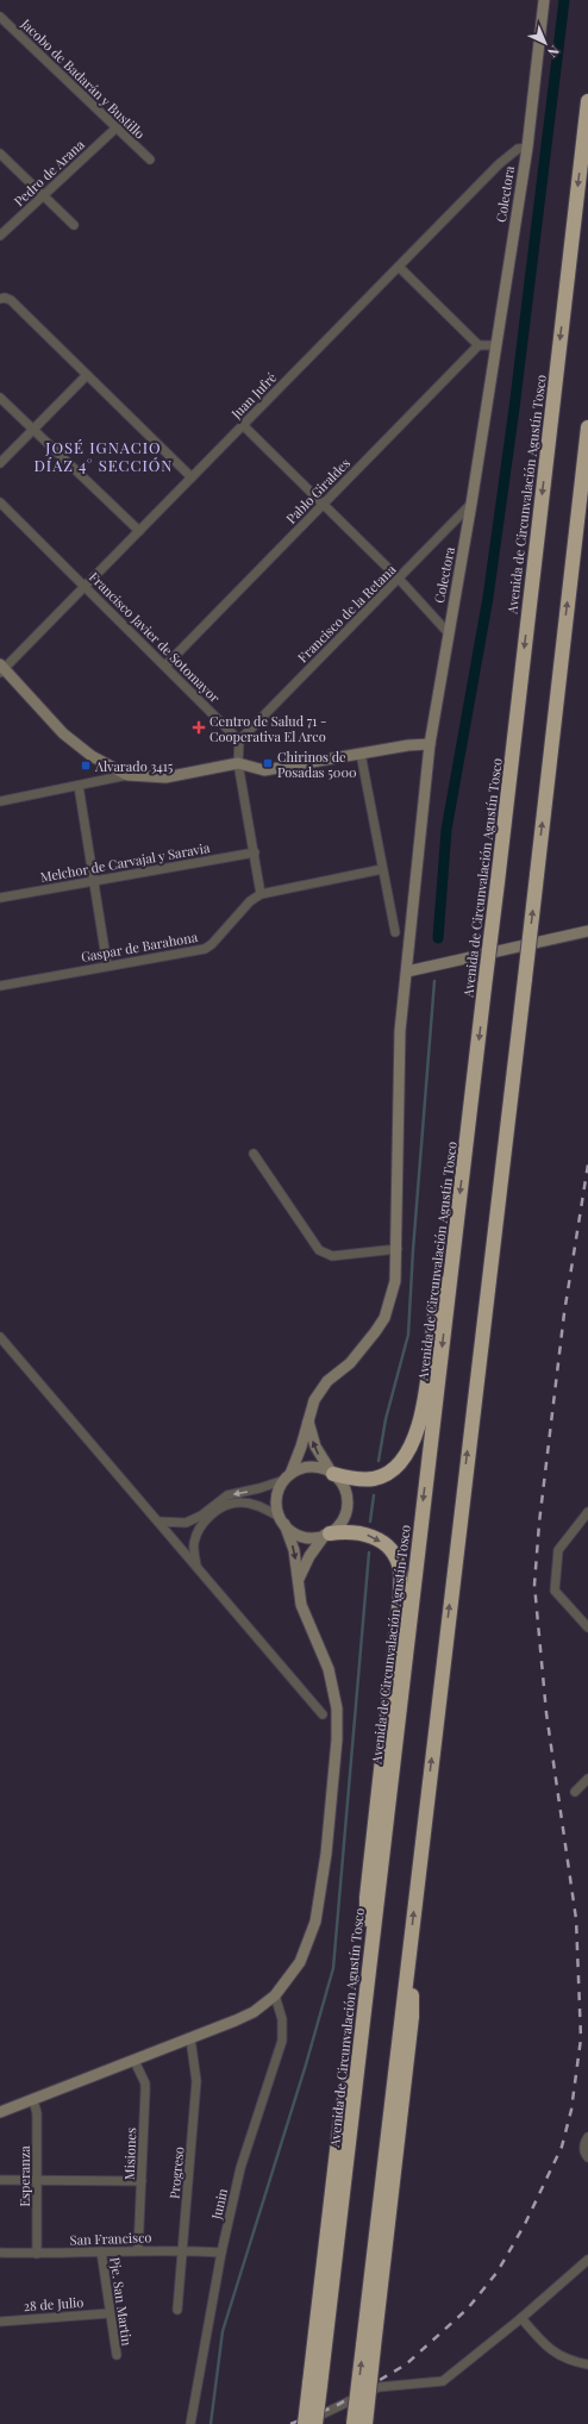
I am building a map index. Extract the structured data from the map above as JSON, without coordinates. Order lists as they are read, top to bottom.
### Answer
{
  "streets": {
    "highway": ["Avenida de Circunvalación Agustín Tosco"],
    "main road": ["Colectora"],
    "street": [
      "Jacobo de Badarán y Bustillo",
      "Pedro de Arana",
      "Juan Jufré",
      "Pablo Giraldes",
      "Francisco de la Retana",
      "Francisco Javier de Sotomayor",
      "Melchor de Carvajal y Saravia",
      "Gaspar de Barahona",
      "Misiones",
      "Progreso",
      "Esperanza",
      "Junin",
      "San Francisco",
      "Pje. San Martin",
      "28 de Julio"
    ]
  },
  "crossings": [
    ["Jacobo de Badarán y Bustillo", "Pedro de Arana"],
    ["Colectora", "Juan Jufré"],
    ["Colectora", "Francisco de la Retana"],
    ["Juan Jufré", "Francisco Javier de Sotomayor"],
    ["Pablo Giraldes", "Francisco Javier de Sotomayor"],
    ["Francisco de la Retana", "Francisco Javier de Sotomayor"],
    ["Misiones", "San Francisco"],
    ["Progreso", "San Francisco"],
    ["Esperanza", "San Francisco"],
    ["Junin", "San Francisco"],
    ["San Francisco", "Pje. San Martin"],
    ["Pje. San Martin", "28 de Julio"]
  ],
  "districts": ["JOSÉ IGNACIO DÍAZ 4° SECCIÓN"],
  "places": {
    "health": ["Centro de Salud 71 - Cooperativa El Arco"],
    "transit": ["Chirinos de Posadas 5000", "Alvarado 3415"]
  },
  "north": "bottom right"
}
